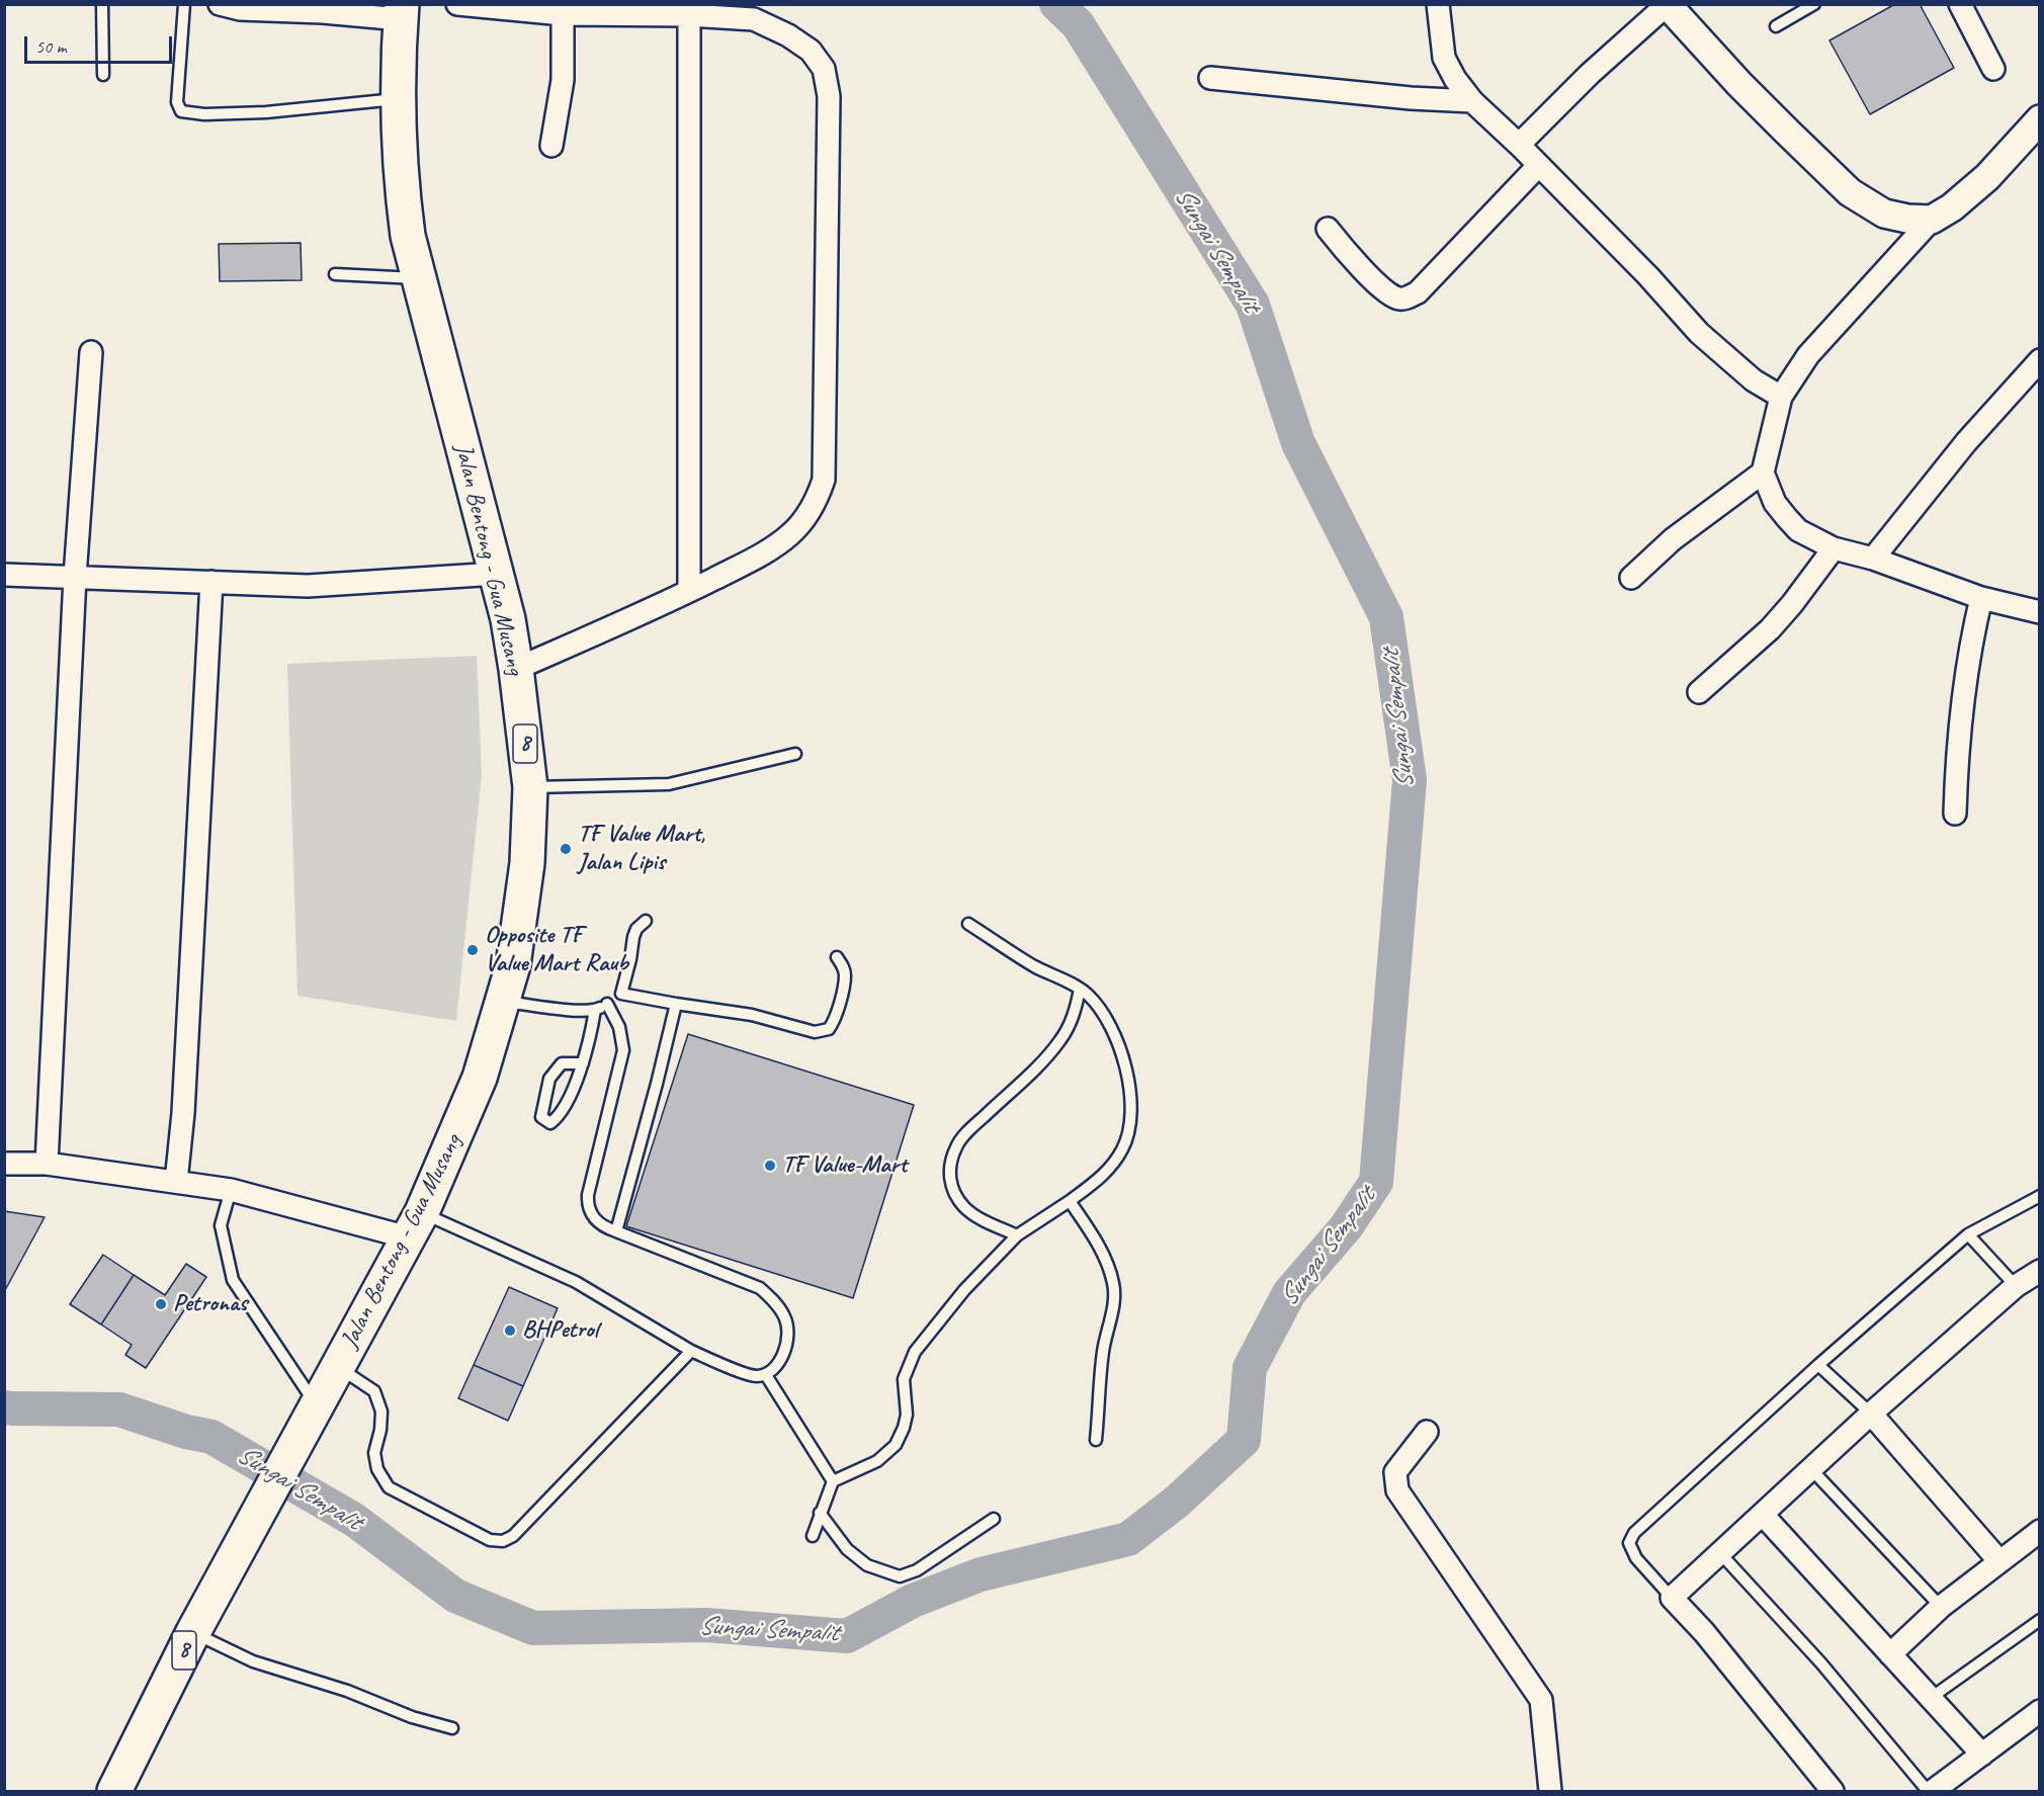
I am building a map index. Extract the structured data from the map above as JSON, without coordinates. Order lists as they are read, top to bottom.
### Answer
{
  "streets": {
    "main road": ["Jalan Bentong - Gua Musang", "8"]
  },
  "water": ["Sungai Sempalit"],
  "places": [
    "TF Value Mart, Jalan Lipis",
    "Opposite TF Value Mart Raub",
    "TF Value-Mart",
    "Petronas",
    "BHPetrol"
  ],
  "scale_bar": "50 m"
}
